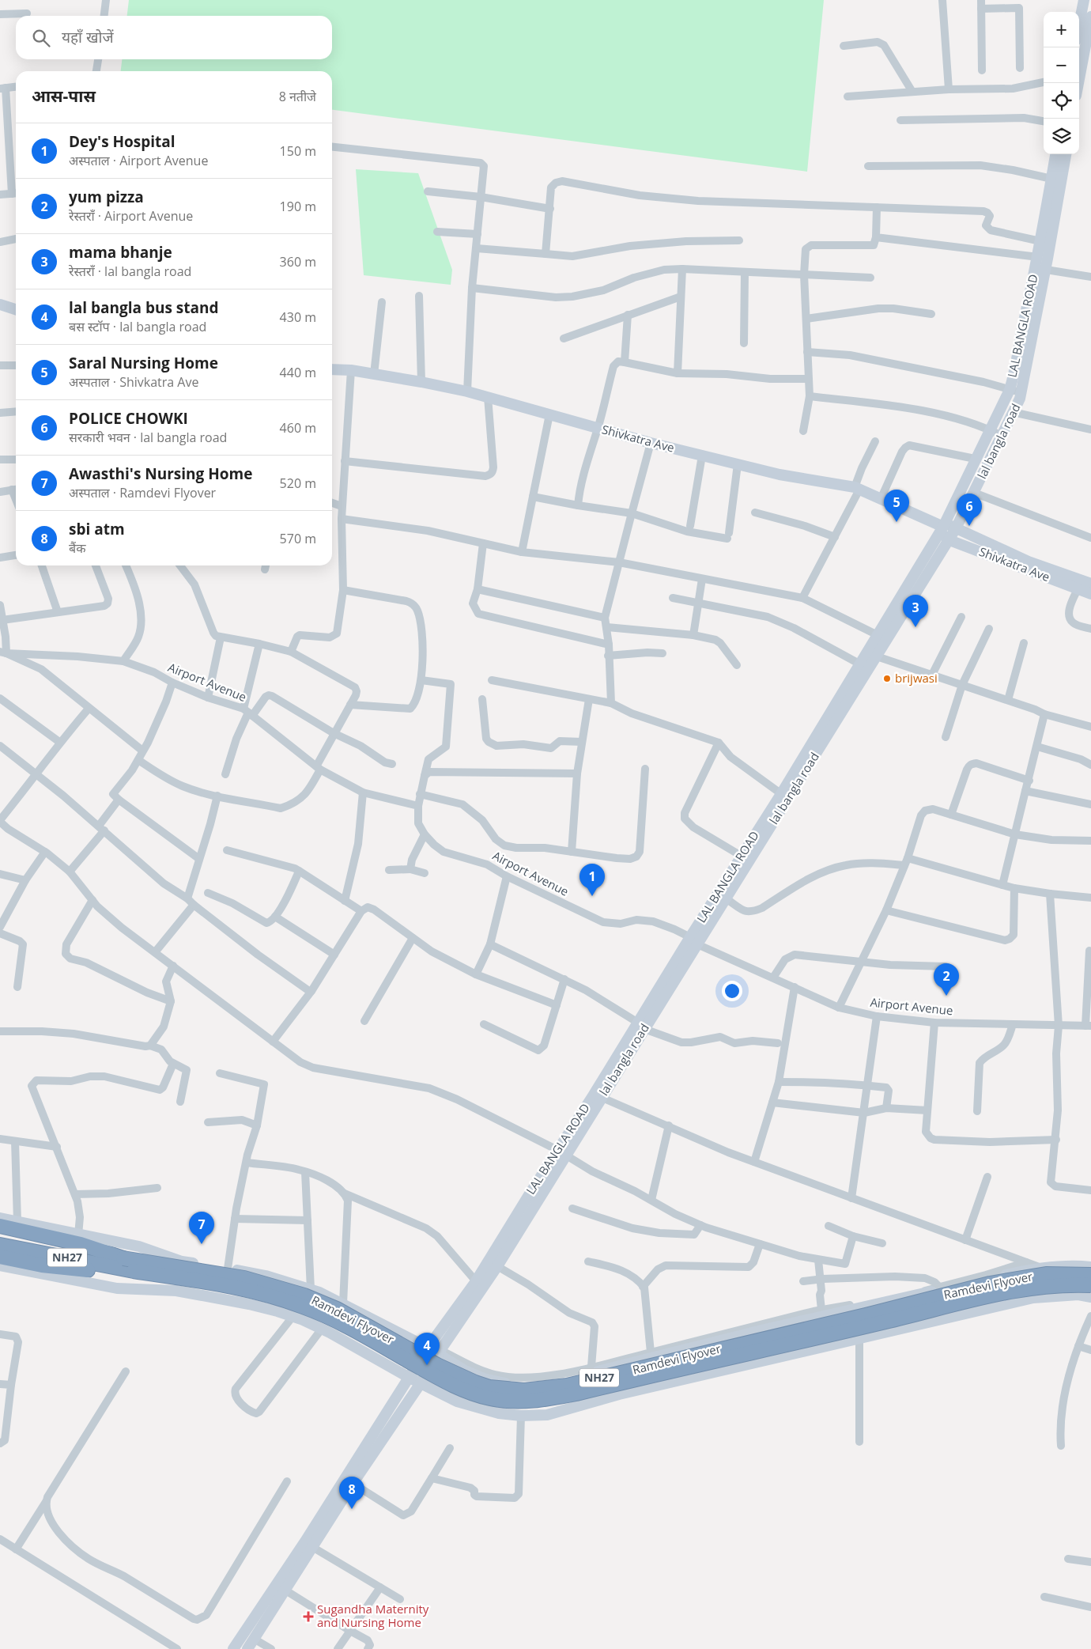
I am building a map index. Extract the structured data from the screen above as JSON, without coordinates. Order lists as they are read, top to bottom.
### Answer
{
  "streets": {
    "highway": ["NH27", "Ramdevi Flyover"],
    "street": [
      "LAL BANGLA ROAD",
      "Shivkatra Ave",
      "lal bangla road",
      "Airport Avenue"
    ]
  },
  "crossings": [
    ["LAL BANGLA ROAD", "Shivkatra Ave"],
    ["LAL BANGLA ROAD", "lal bangla road"],
    ["Shivkatra Ave", "lal bangla road"],
    ["lal bangla road", "Airport Avenue"]
  ],
  "places": {
    "other": ["brijwasi"],
    "health": ["Sugandha Maternity and Nursing Home"]
  },
  "page": {
    "map_buttons": ["+", "−"],
    "search": "यहाँ खोजें",
    "heading": ["आस-पास", "8 नतीजे"],
    "list": [
      {
        "mark": "1",
        "name": "Dey's Hospital",
        "note": "अस्पताल · Airport Avenue",
        "value": "150 m"
      },
      {
        "mark": "2",
        "name": "yum pizza",
        "note": "रेस्तराँ · Airport Avenue",
        "value": "190 m"
      },
      {
        "mark": "3",
        "name": "mama bhanje",
        "note": "रेस्तराँ · lal bangla road",
        "value": "360 m"
      },
      {
        "mark": "4",
        "name": "lal bangla bus stand",
        "note": "बस स्टॉप · lal bangla road",
        "value": "430 m"
      },
      {
        "mark": "5",
        "name": "Saral Nursing Home",
        "note": "अस्पताल · Shivkatra Ave",
        "value": "440 m"
      },
      {
        "mark": "6",
        "name": "POLICE CHOWKI",
        "note": "सरकारी भवन · lal bangla road",
        "value": "460 m"
      },
      {
        "mark": "7",
        "name": "Awasthi's Nursing Home",
        "note": "अस्पताल · Ramdevi Flyover",
        "value": "520 m"
      },
      {
        "mark": "8",
        "name": "sbi atm",
        "note": "बैंक",
        "value": "570 m"
      }
    ],
    "pins": [
      "5",
      "6",
      "3",
      "1",
      "2",
      "7",
      "4",
      "8"
    ]
  }
}
